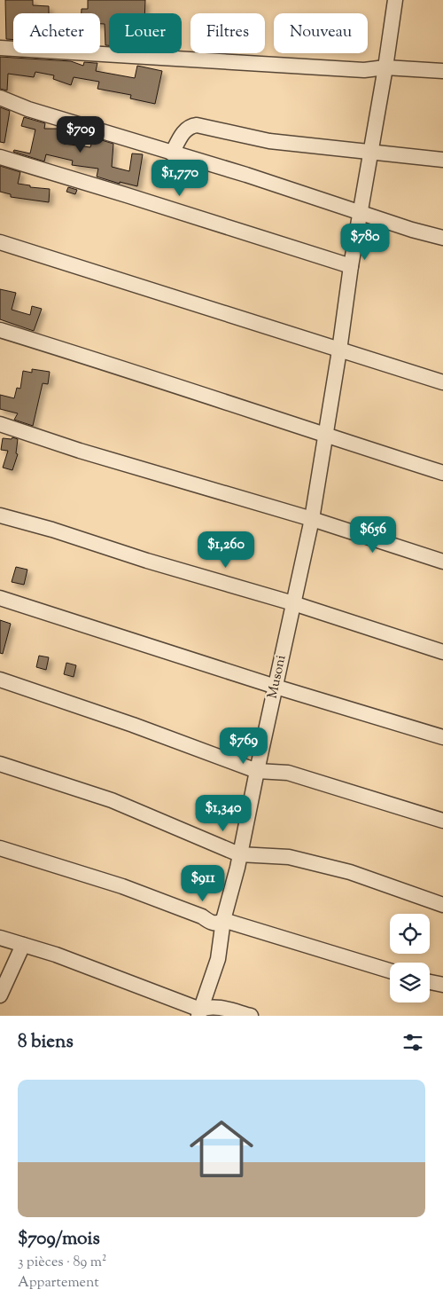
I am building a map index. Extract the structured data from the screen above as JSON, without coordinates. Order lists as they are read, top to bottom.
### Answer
{
  "streets": {
    "street": ["Musoni"]
  },
  "page": {
    "chip": [
      "Acheter",
      "Louer",
      "Filtres",
      "Nouveau"
    ],
    "price": [
      "$709",
      "$1,770",
      "$780",
      "$656",
      "$1,260",
      "$769",
      "$1,340",
      "$911"
    ],
    "heading": "8 biens",
    "list": [
      {
        "name": "$709/mois",
        "note": "3 pièces · 89 m² · Appartement"
      }
    ]
  }
}
